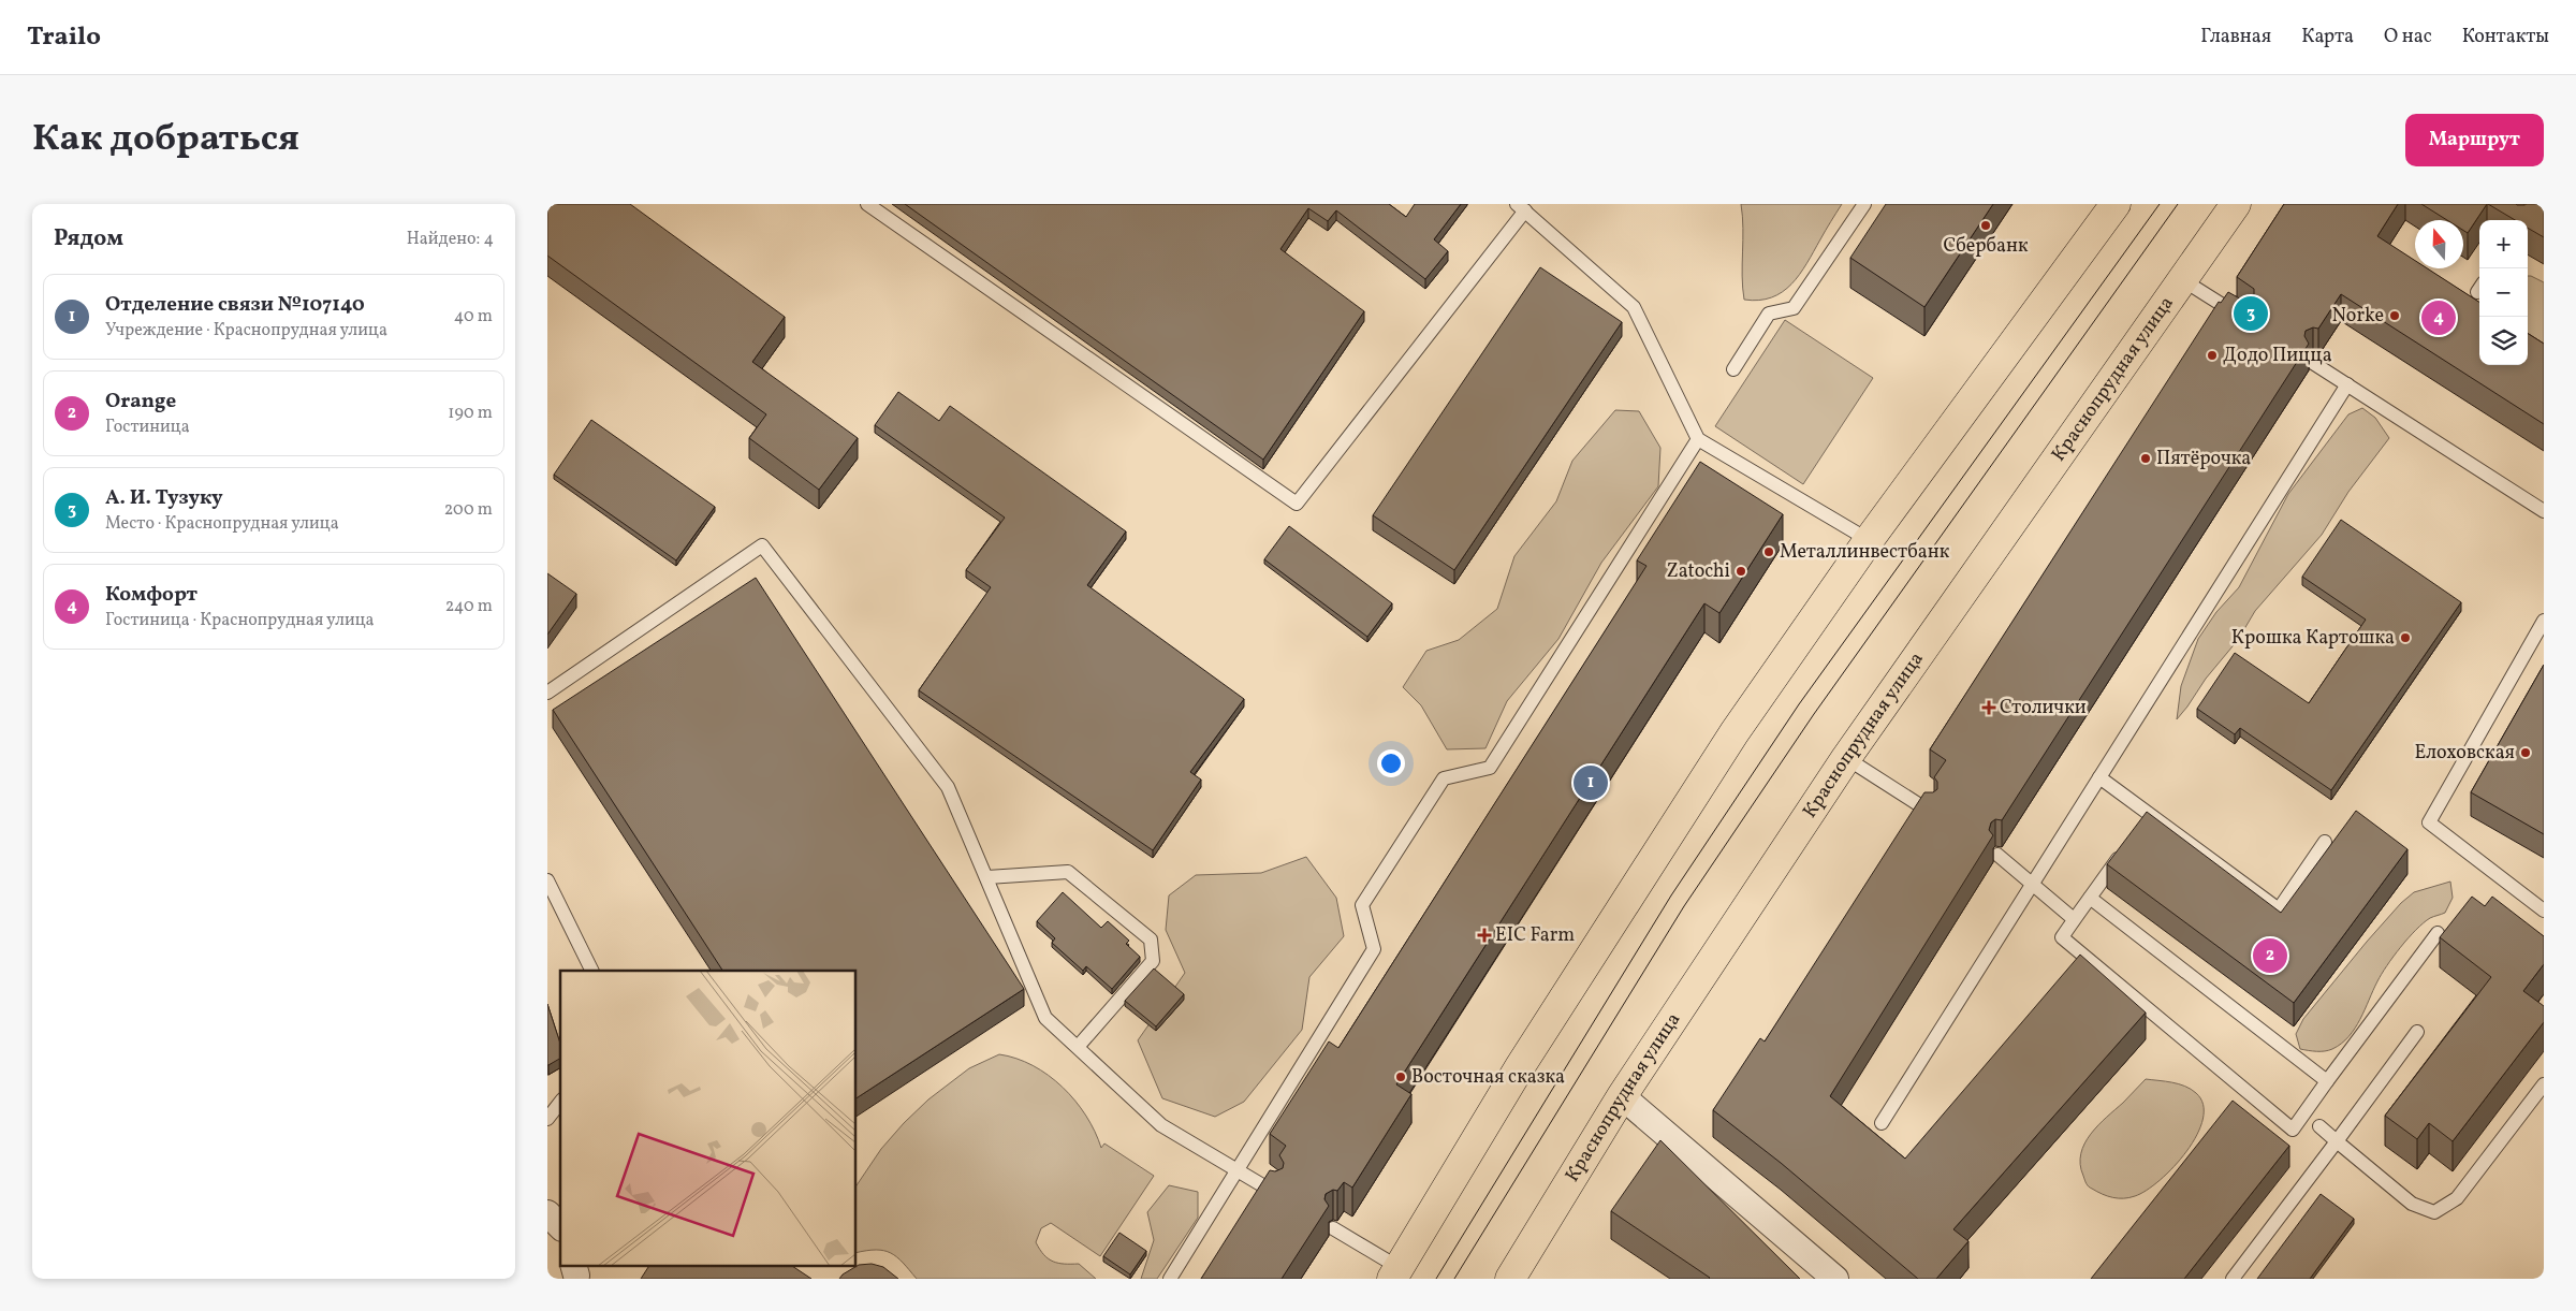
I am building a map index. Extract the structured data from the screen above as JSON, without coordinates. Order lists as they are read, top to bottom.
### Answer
{
  "streets": {
    "main road": ["Краснопрудная улица"]
  },
  "places": {
    "other": [
      "Сбербанк",
      "Norke",
      "Додо Пицца",
      "Пятёрочка",
      "Металлинвестбанк",
      "Zatochi",
      "Крошка Картошка",
      "Елоховская",
      "Восточная сказка"
    ],
    "health": ["Столички", "EIC Farm"]
  },
  "north": "top",
  "page": {
    "header": "Trailo",
    "nav": [
      "Главная",
      "Карта",
      "О нас",
      "Контакты"
    ],
    "title": "Как добраться",
    "buttons": "Маршрут",
    "heading": ["Рядом", "Найдено: 4"],
    "map_buttons": ["+", "−"],
    "list": [
      {
        "mark": "1",
        "name": "Отделение связи №107140",
        "note": "Учреждение · Краснопрудная улица",
        "value": "40 m"
      },
      {
        "mark": "2",
        "name": "Orange",
        "note": "Гостиница",
        "value": "190 m"
      },
      {
        "mark": "3",
        "name": "А. И. Тузуку",
        "note": "Место · Краснопрудная улица",
        "value": "200 m"
      },
      {
        "mark": "4",
        "name": "Комфорт",
        "note": "Гостиница · Краснопрудная улица",
        "value": "240 m"
      }
    ],
    "pins": [
      "3",
      "4",
      "1",
      "2"
    ]
  }
}
